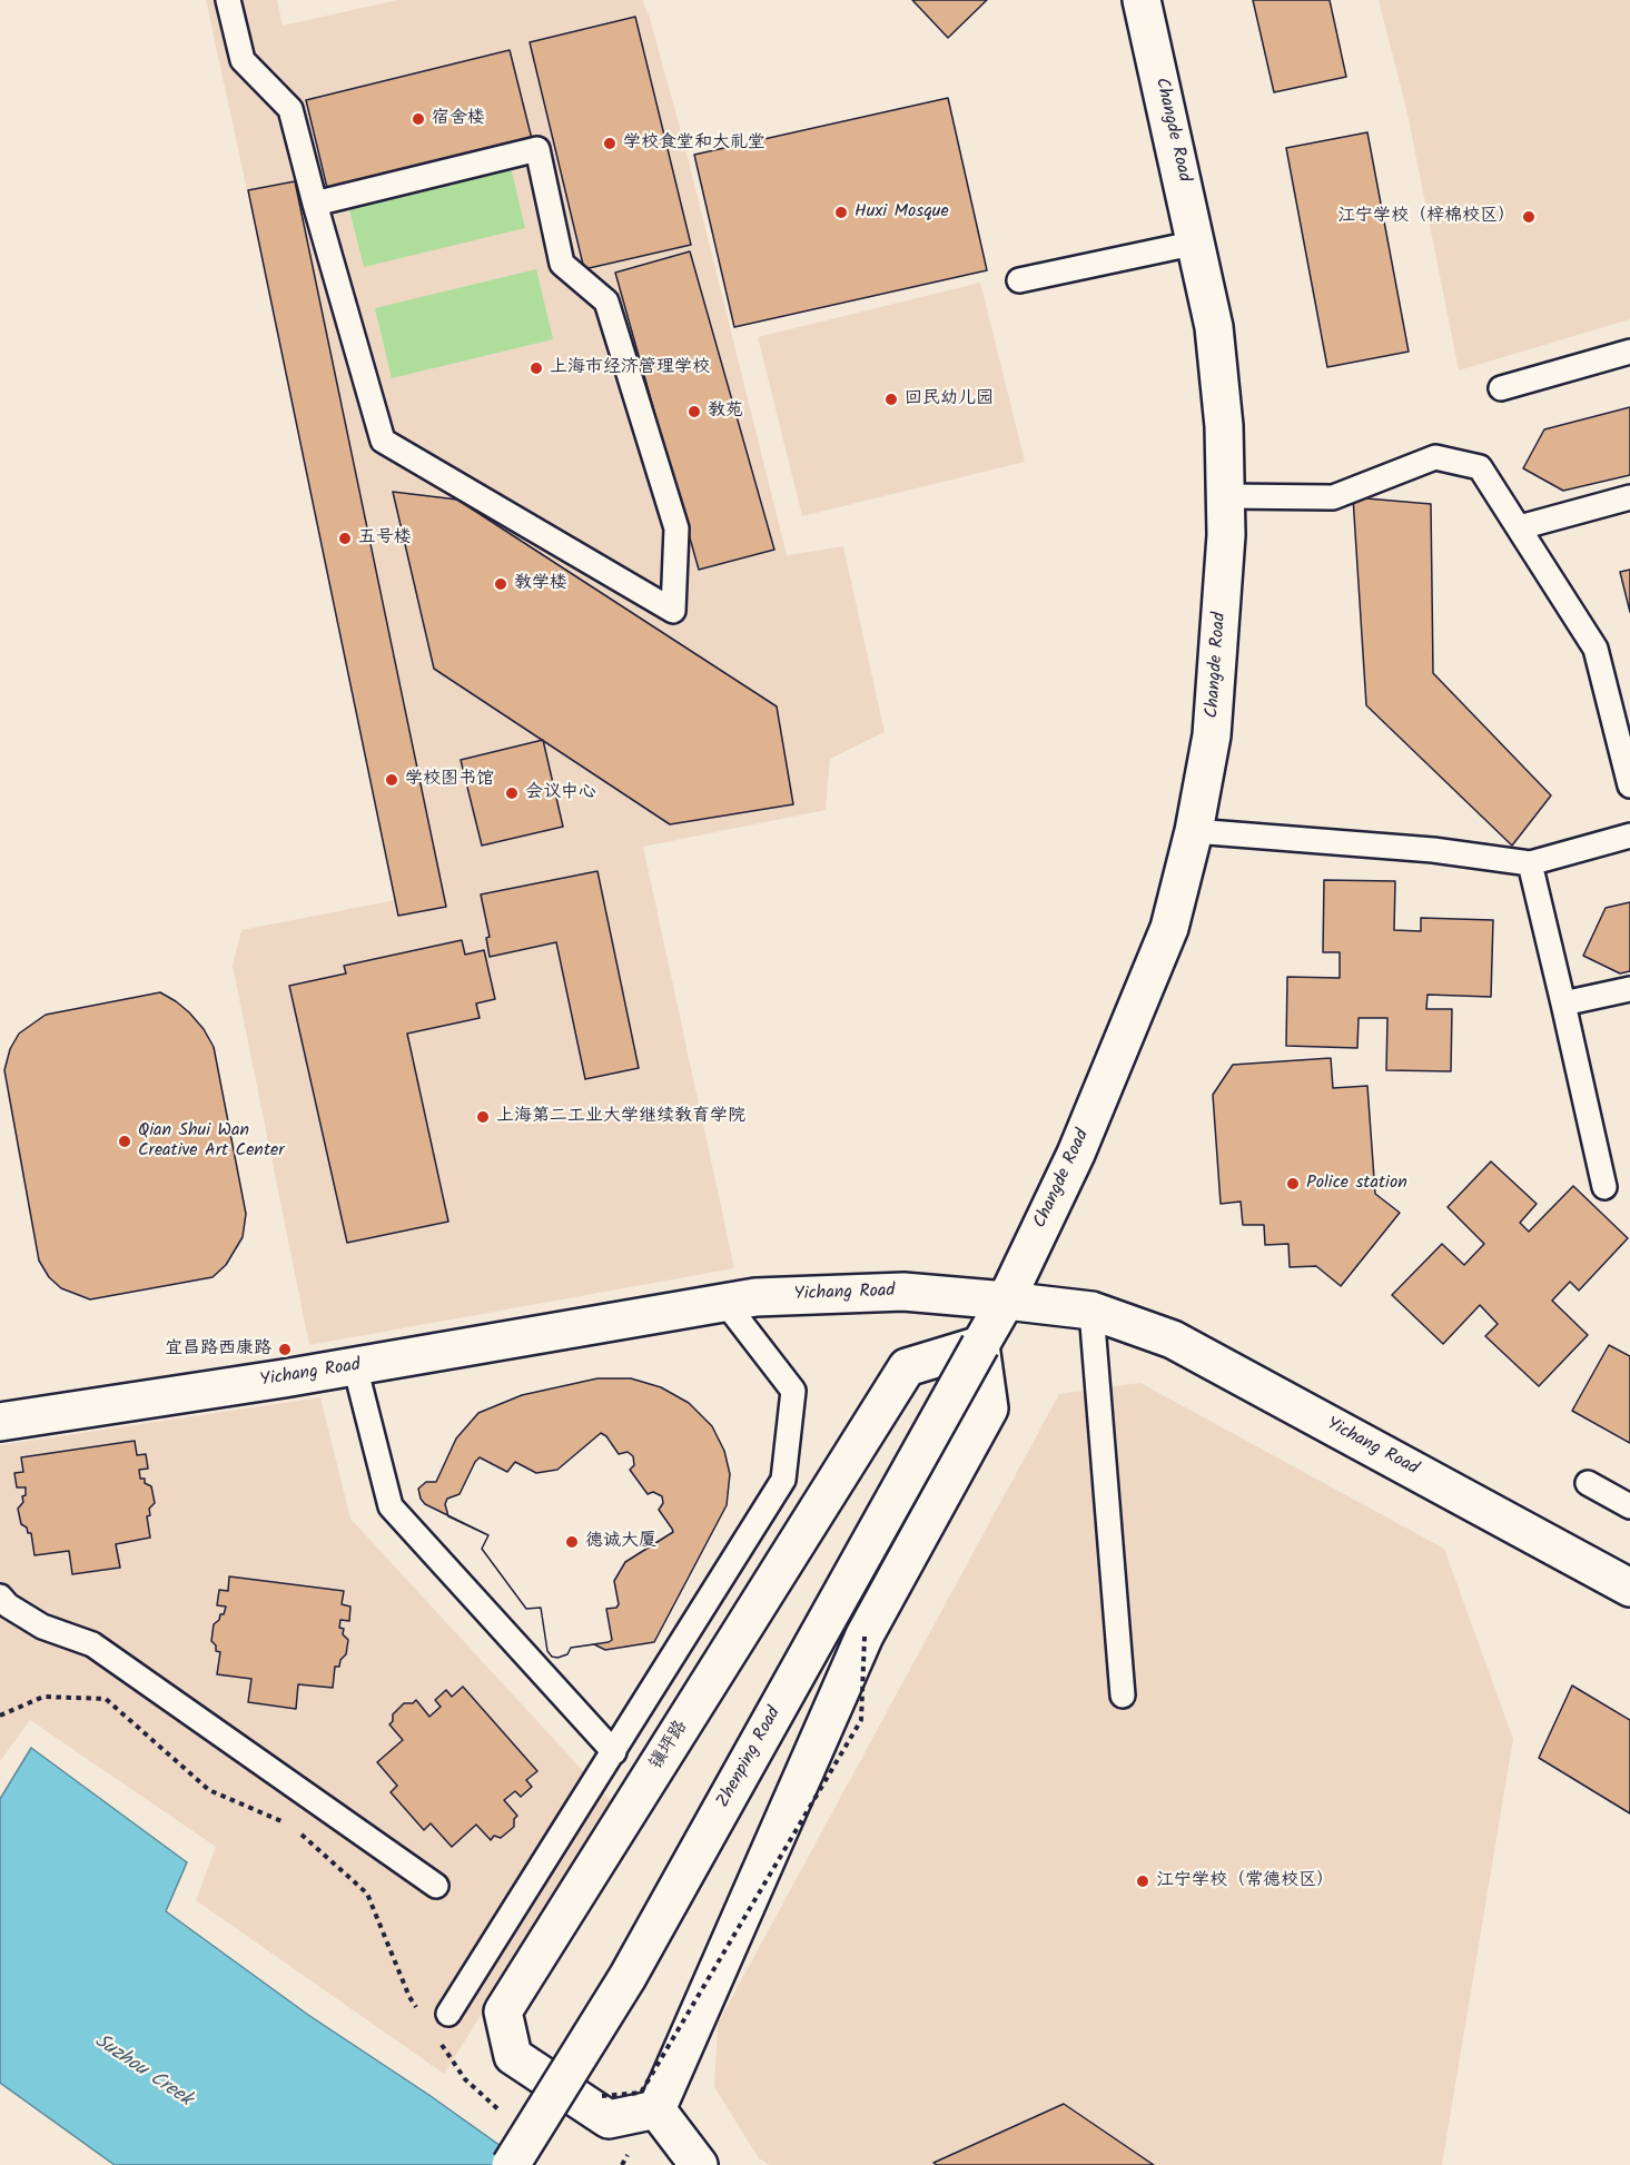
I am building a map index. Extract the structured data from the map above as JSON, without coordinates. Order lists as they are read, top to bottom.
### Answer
{
  "streets": {
    "street": [
      "Changde Road",
      "Yichang Road",
      "镇坪路",
      "Zhenping Road"
    ]
  },
  "crossings": [
    ["Changde Road", "Yichang Road"],
    ["Changde Road", "Zhenping Road"],
    ["Yichang Road", "Zhenping Road"],
    ["镇坪路", "Zhenping Road"]
  ],
  "water": ["Suzhou Creek"],
  "places": [
    "宿舍楼",
    "学校食堂和大礼堂",
    "Huxi Mosque",
    "江宁学校（梓棉校区）",
    "上海市经济管理学校",
    "回民幼儿园",
    "教苑",
    "五号楼",
    "教学楼",
    "学校图书馆",
    "会议中心",
    "上海第二工业大学继续教育学院",
    "Qian Shui Wan Creative Art Center",
    "Police station",
    "宜昌路西康路",
    "德诚大厦",
    "江宁学校（常德校区）"
  ]
}
